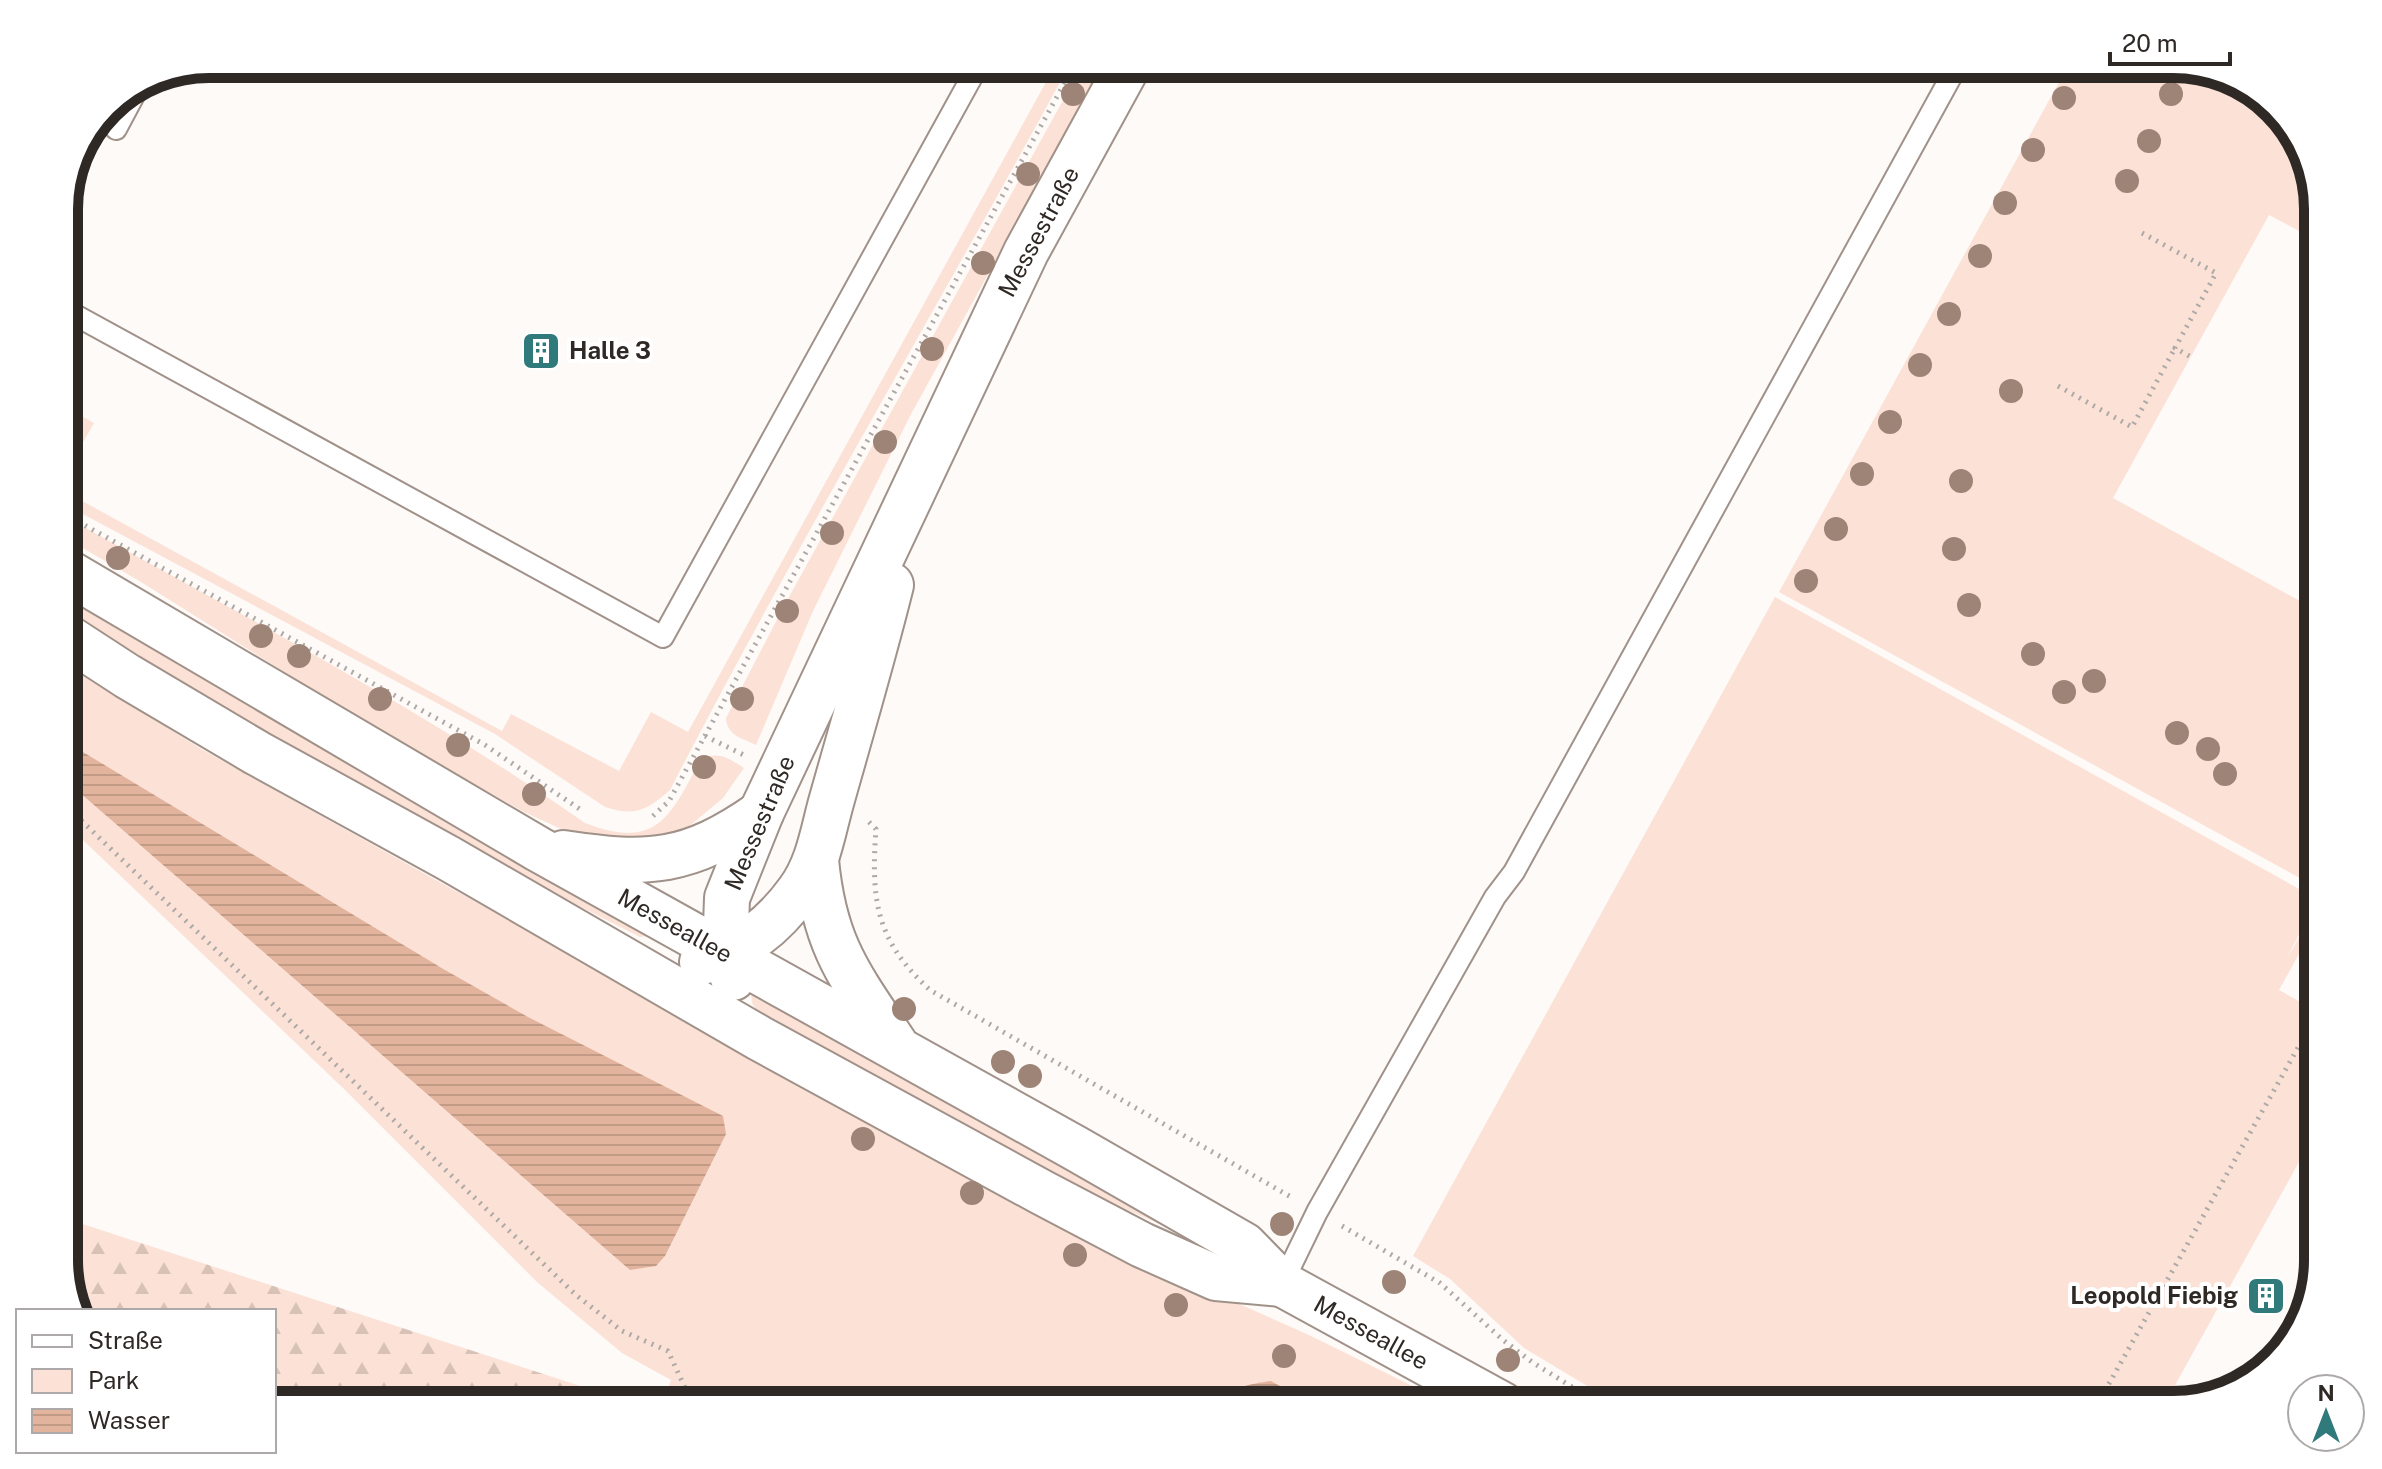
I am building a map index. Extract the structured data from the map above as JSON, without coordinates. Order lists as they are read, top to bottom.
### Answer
{
  "streets": {
    "street": ["Messestraße", "Messeallee"]
  },
  "crossings": [
    ["Messestraße", "Messeallee"]
  ],
  "places": {
    "building": ["Halle 3", "Leopold Fiebig"]
  },
  "legend": ["Straße", "Park", "Wasser"],
  "scale_bar": "20 m",
  "north": "top"
}
